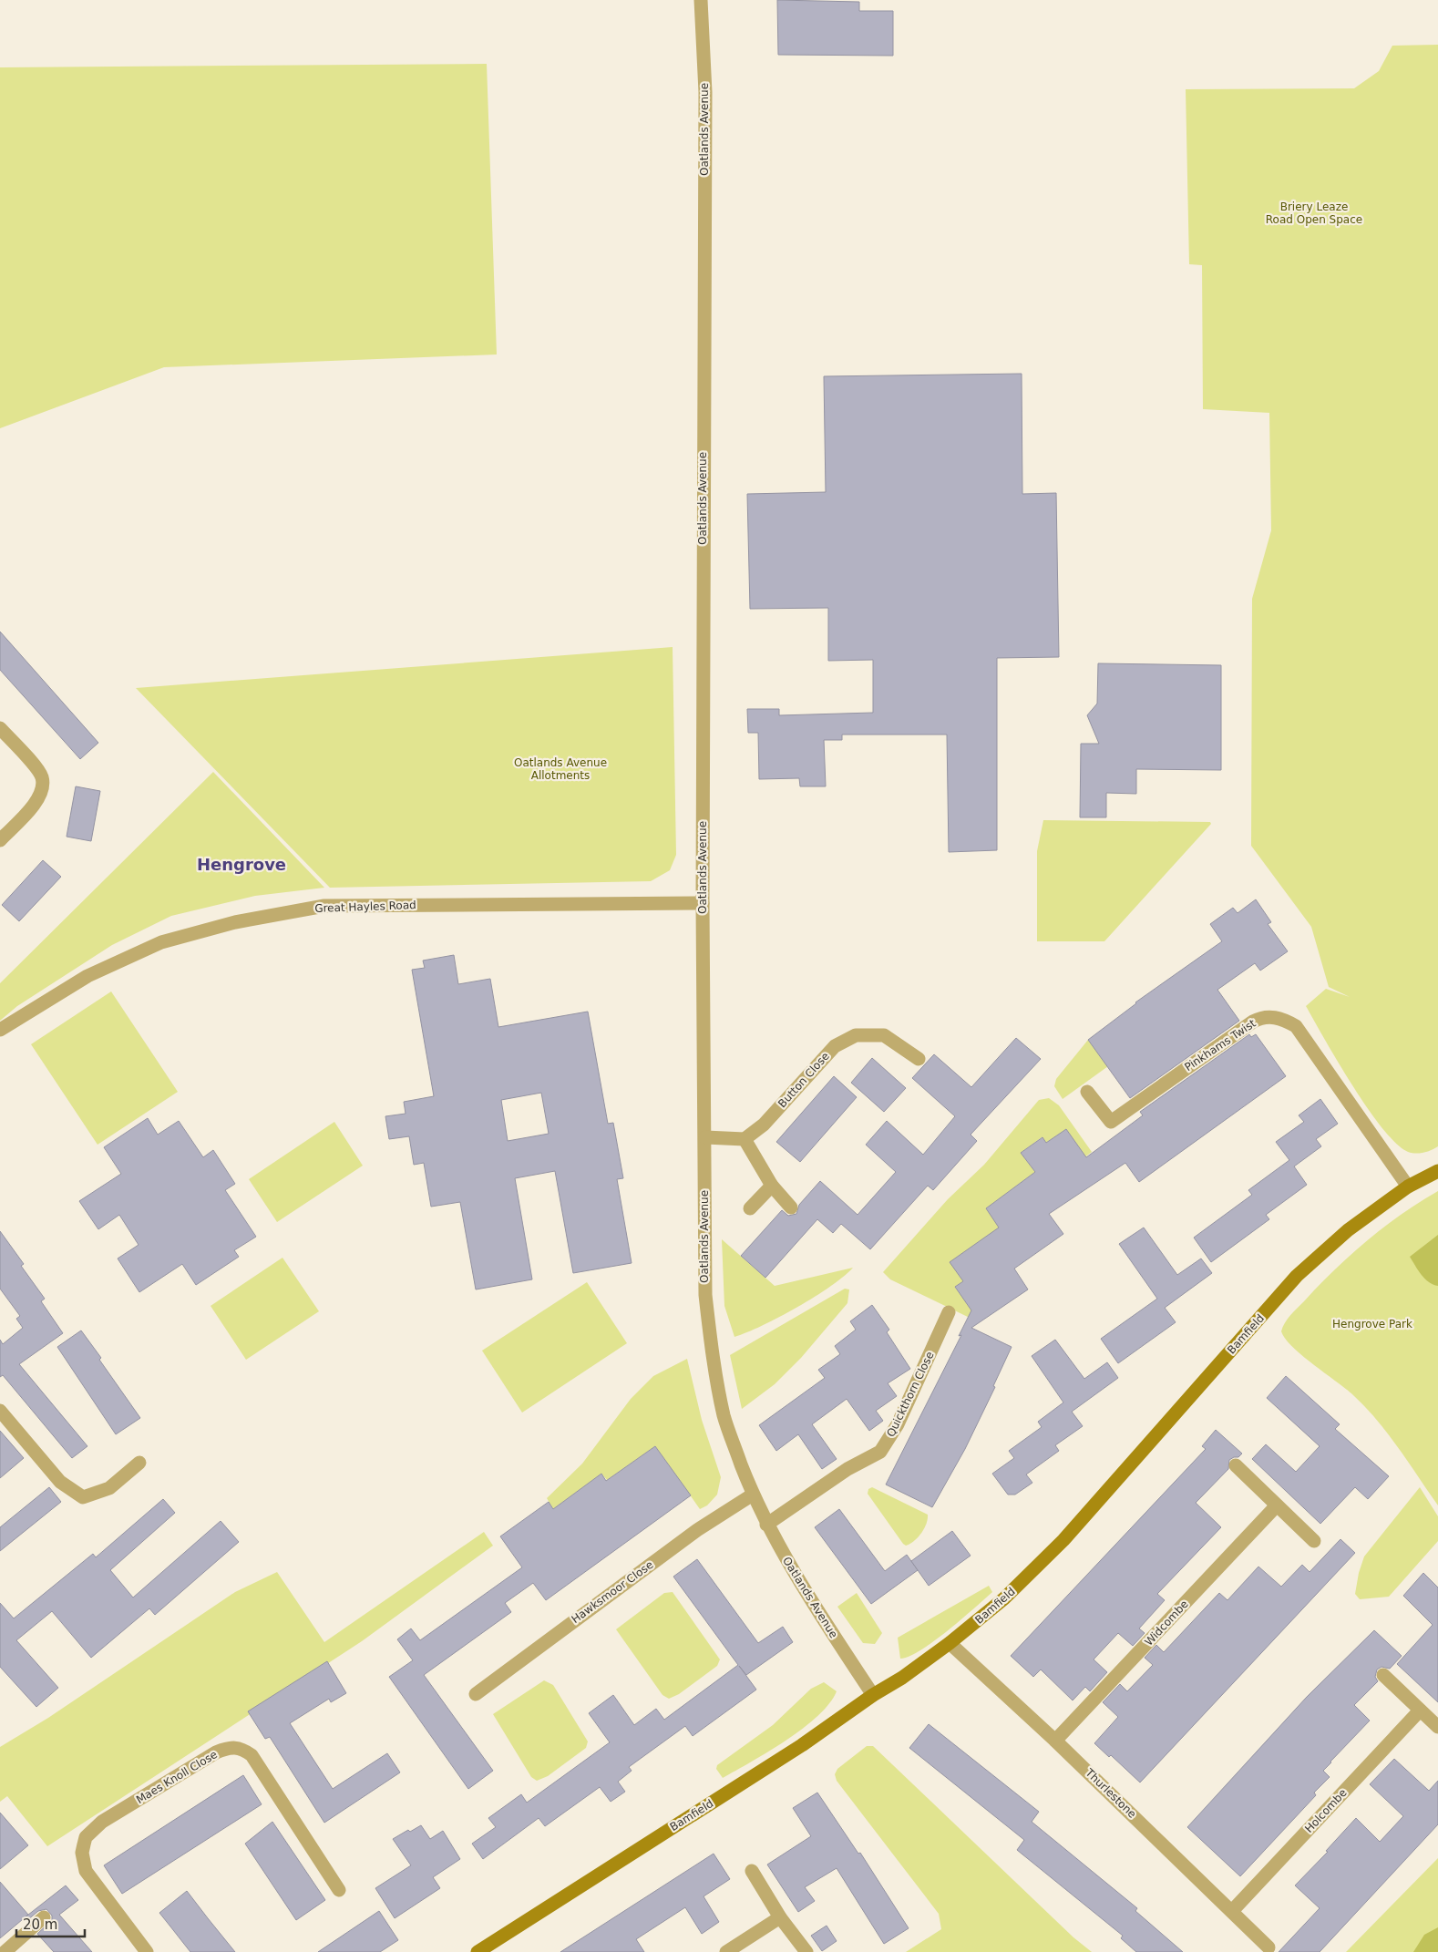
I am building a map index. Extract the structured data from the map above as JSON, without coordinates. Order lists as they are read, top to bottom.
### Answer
{
  "streets": {
    "street": [
      "Oatlands Avenue",
      "Great Hayles Road",
      "Pinkhams Twist",
      "Button Close",
      "Bamfield",
      "Quickthorn Close",
      "Hawksmoor Close",
      "Widcombe",
      "Maes Knoll Close",
      "Thurlestone",
      "Holcombe"
    ]
  },
  "crossings": [
    ["Oatlands Avenue", "Great Hayles Road"],
    ["Oatlands Avenue", "Bamfield"],
    ["Oatlands Avenue", "Quickthorn Close"],
    ["Oatlands Avenue", "Hawksmoor Close"],
    ["Pinkhams Twist", "Bamfield"],
    ["Bamfield", "Thurlestone"],
    ["Widcombe", "Thurlestone"],
    ["Thurlestone", "Holcombe"]
  ],
  "districts": ["Hengrove"],
  "parks": ["Briery Leaze Road Open Space", "Oatlands Avenue Allotments", "Hengrove Park"],
  "scale_bar": "20 m"
}
